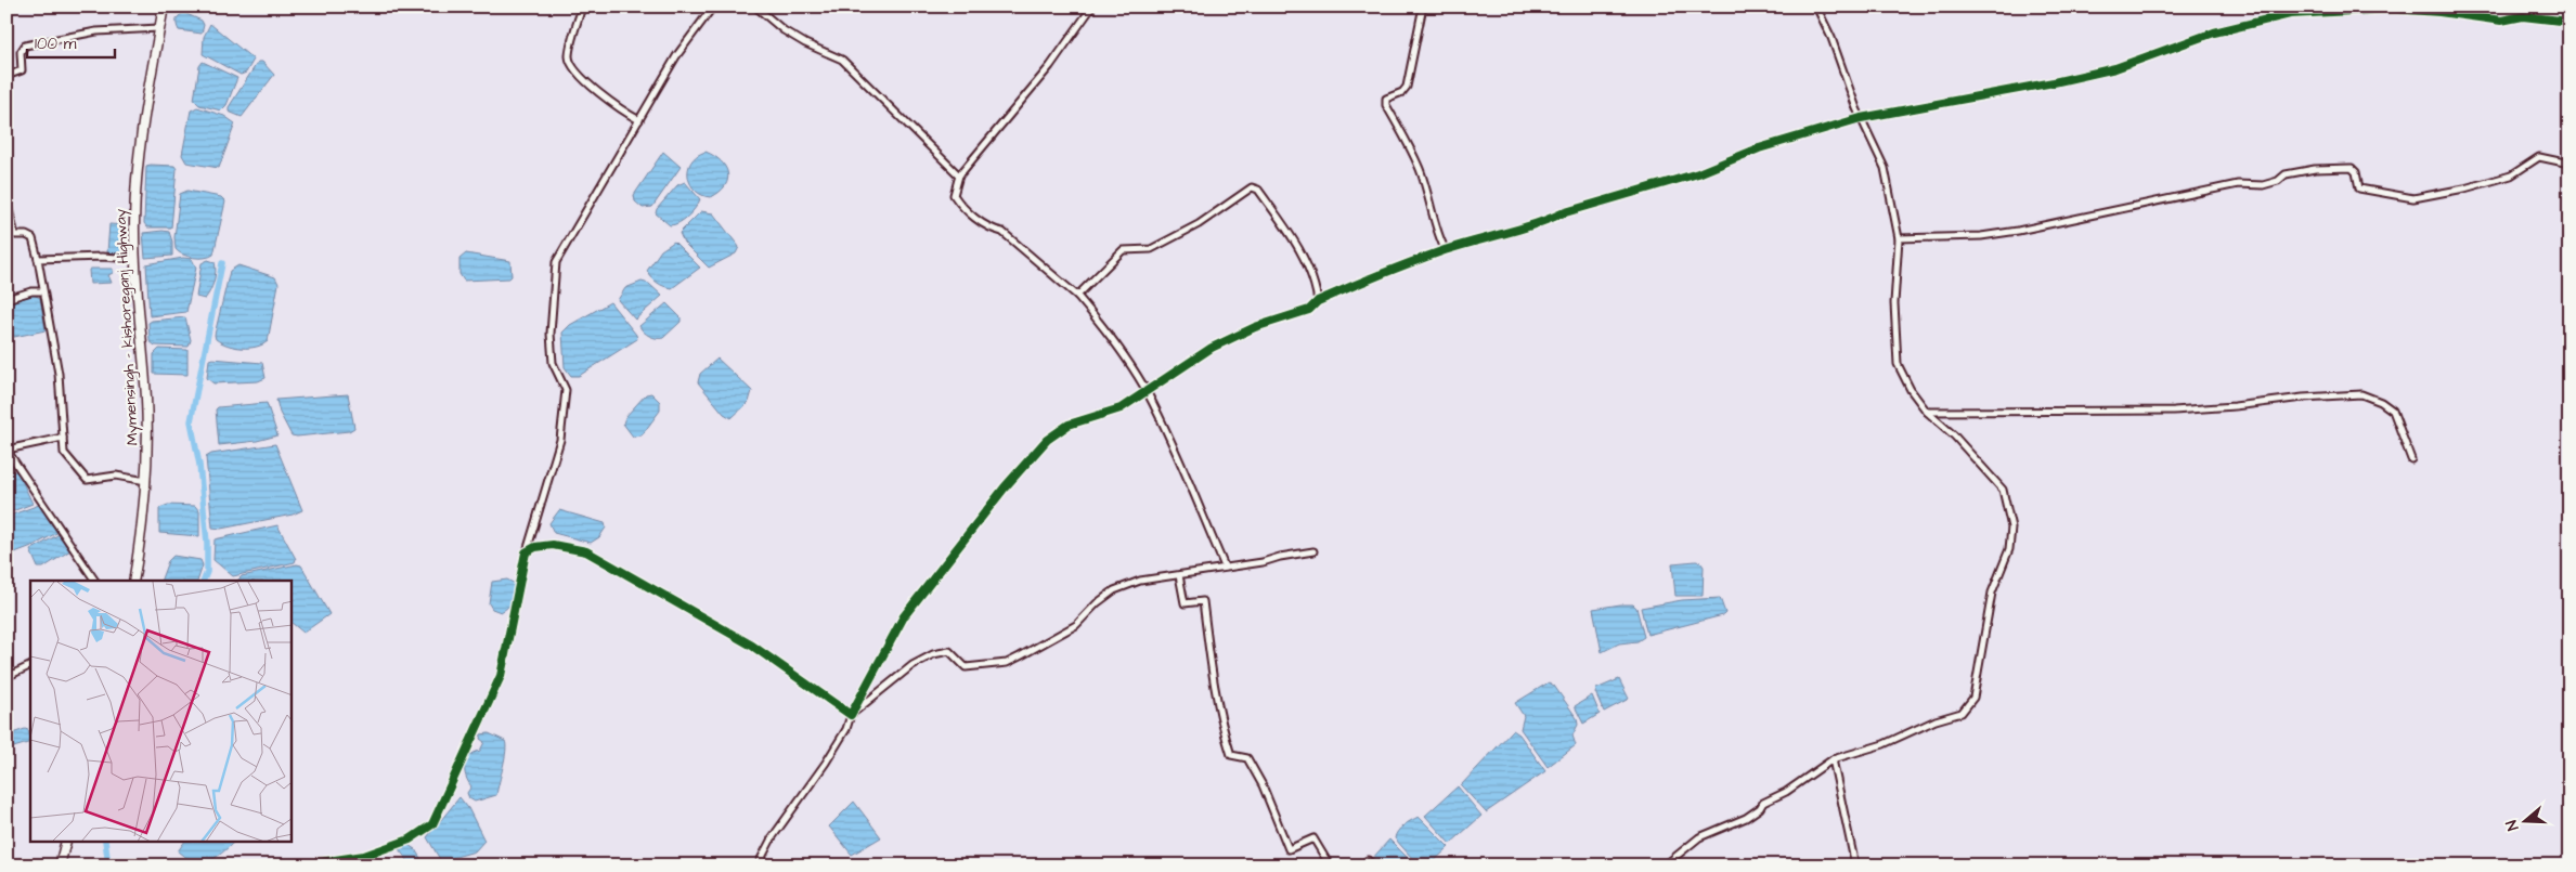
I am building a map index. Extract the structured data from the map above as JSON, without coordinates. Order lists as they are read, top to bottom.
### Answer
{
  "streets": {
    "main road": ["Mymensingh - kishoreganj Highway"]
  },
  "scale_bar": "100 m",
  "north": "left"
}
